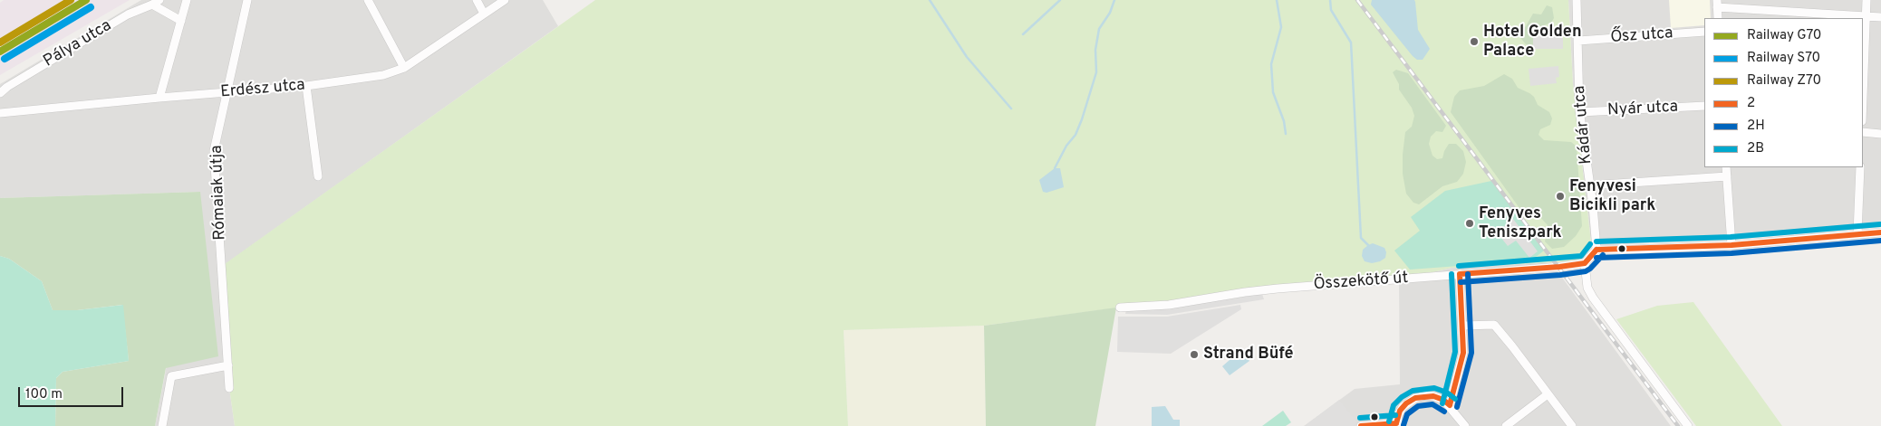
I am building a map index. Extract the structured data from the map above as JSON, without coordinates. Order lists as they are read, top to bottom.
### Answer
{
  "streets": {
    "street": [
      "Ősz utca",
      "Pálya utca",
      "Erdész utca",
      "Nyár utca",
      "Kádár utca",
      "Rómaiak útja",
      "Összekötő út"
    ]
  },
  "crossings": [
    ["Ősz utca", "Kádár utca"],
    ["Erdész utca", "Rómaiak útja"],
    ["Nyár utca", "Kádár utca"]
  ],
  "places": [
    "Hotel Golden Palace",
    "Fenyvesi Bicikli park",
    "Fenyves Teniszpark",
    "Strand Büfé"
  ],
  "lines": [
    "rail line G70",
    "rail line Z70",
    "rail line S70",
    "transit line 2B",
    "transit line 2",
    "transit line 2H"
  ],
  "legend": [
    "Railway G70",
    "Railway S70",
    "Railway Z70",
    "2",
    "2H",
    "2B"
  ],
  "scale_bar": "100 m"
}
